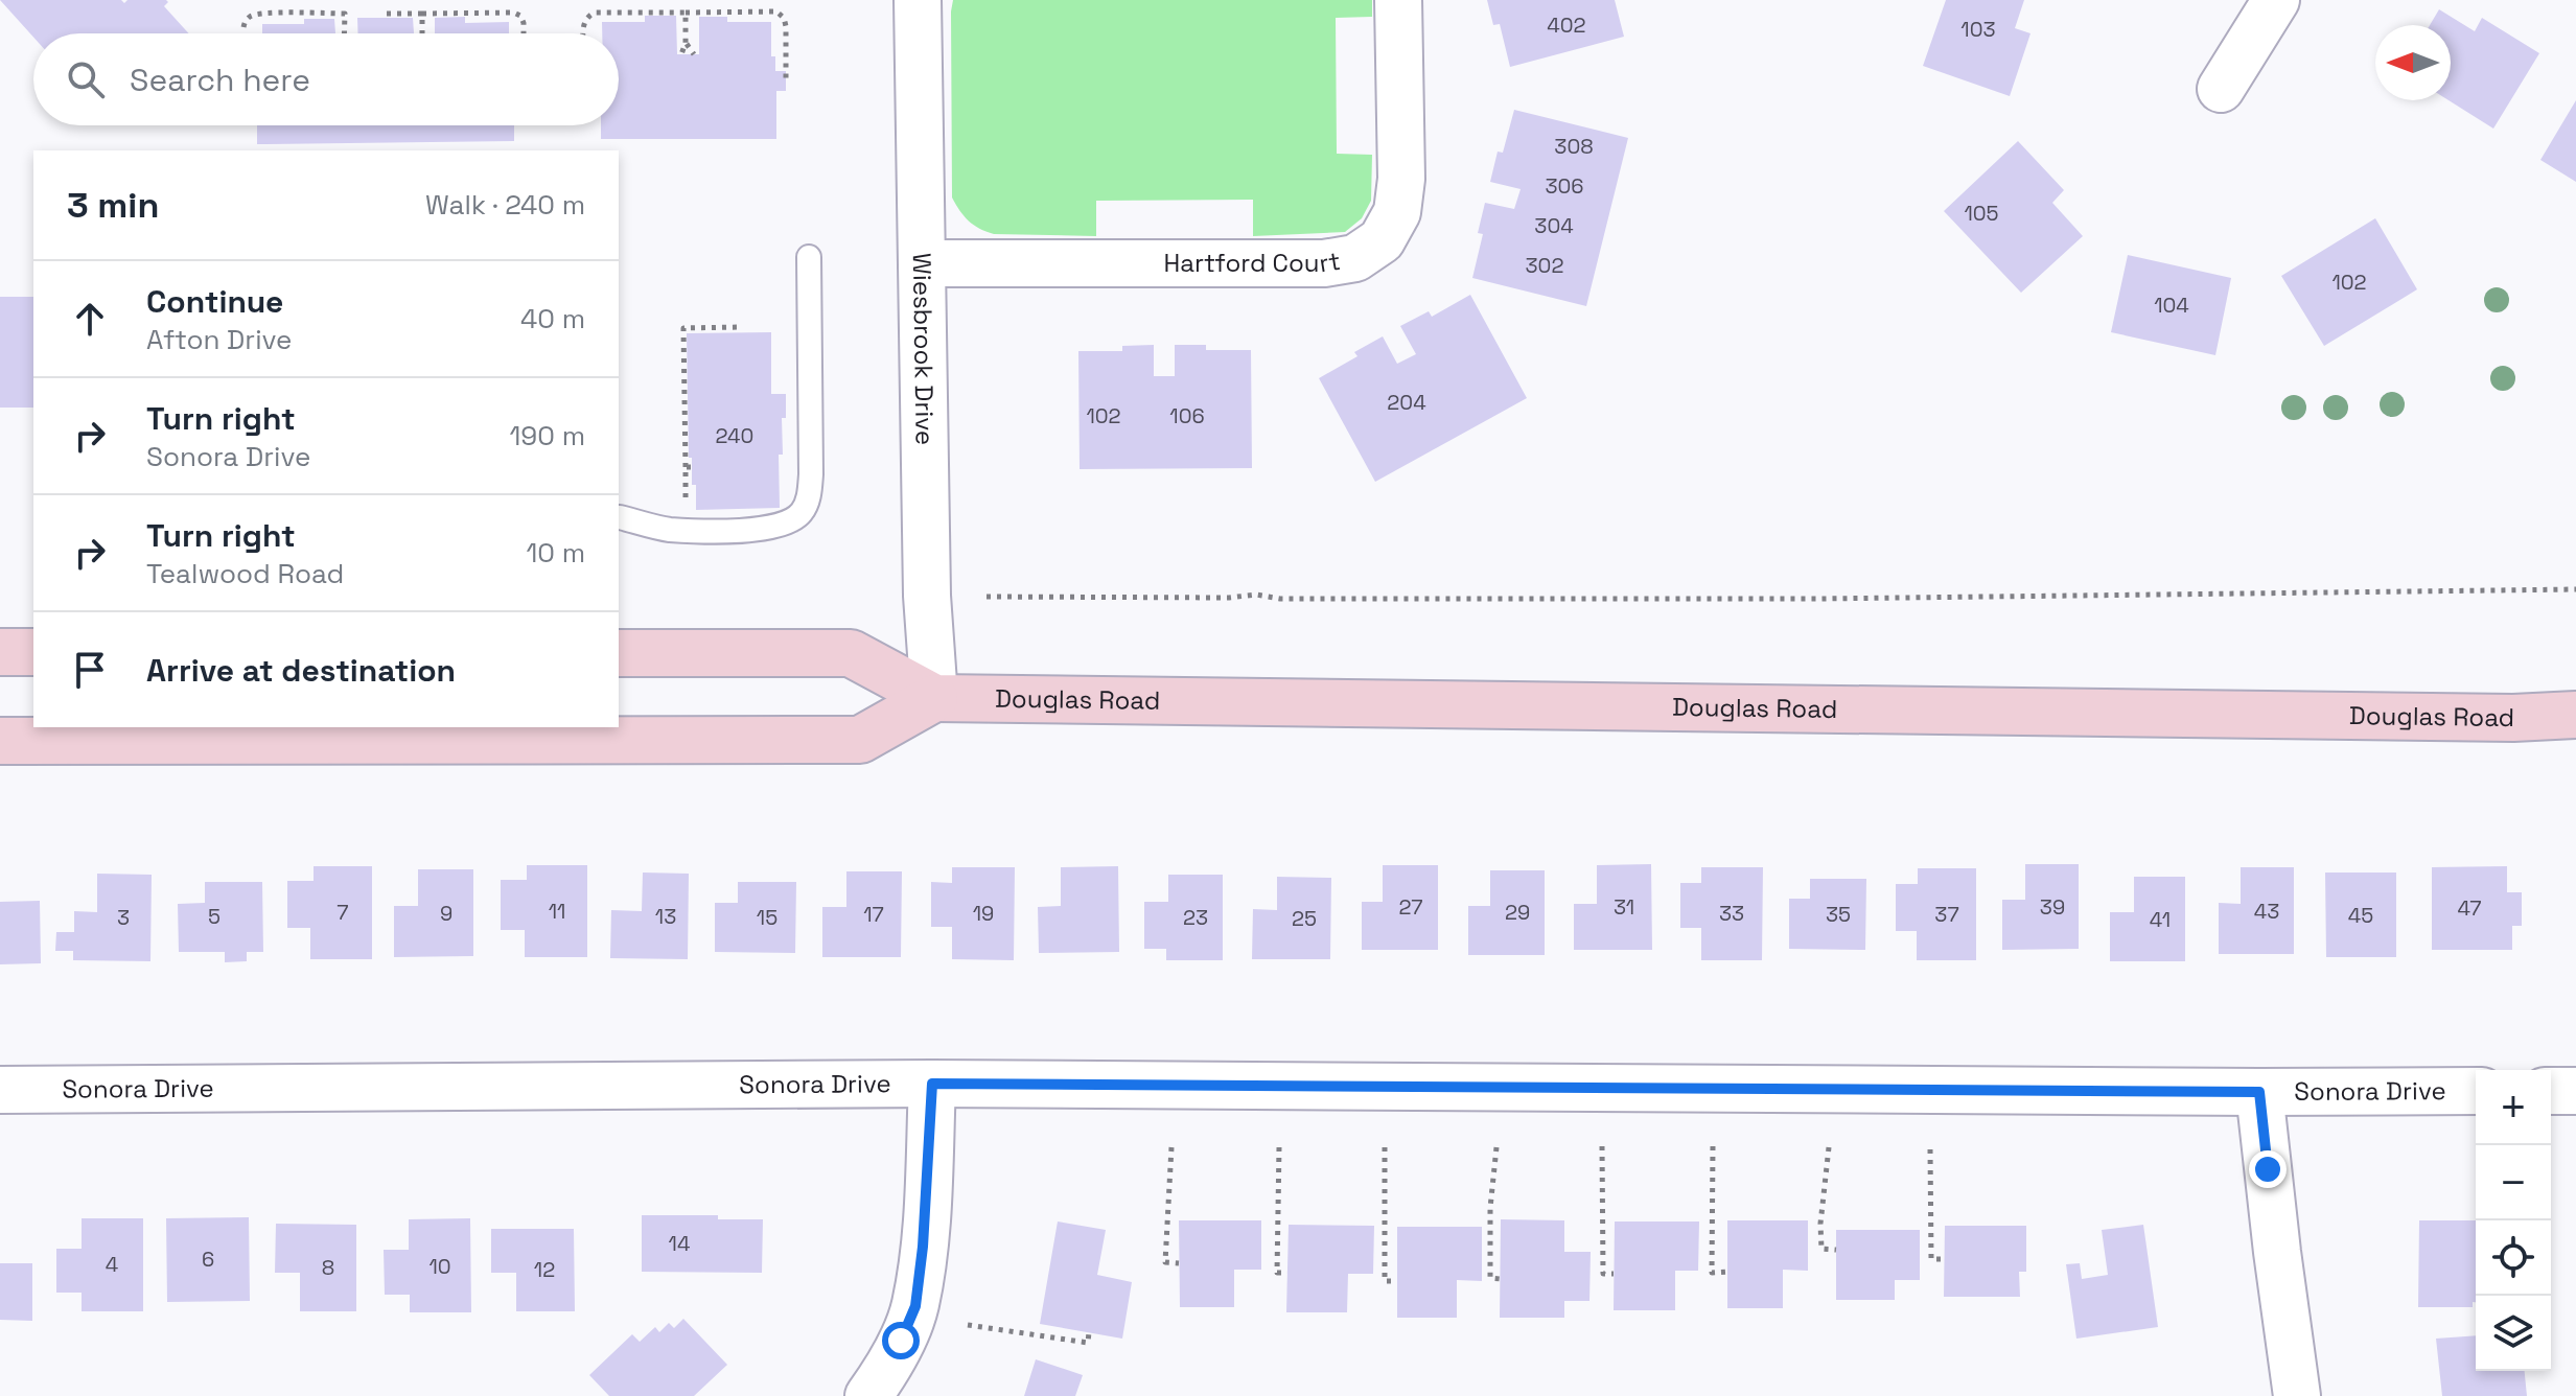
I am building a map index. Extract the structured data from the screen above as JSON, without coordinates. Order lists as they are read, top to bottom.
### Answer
{
  "streets": {
    "street": [
      "Hartford Court",
      "Wiesbrook Drive",
      "Douglas Road",
      "Sonora Drive"
    ]
  },
  "crossings": [
    ["Hartford Court", "Wiesbrook Drive"],
    ["Wiesbrook Drive", "Douglas Road"]
  ],
  "house_numbers": [
    "402",
    "103",
    "308",
    "306",
    "105",
    "304",
    "302",
    "102",
    "104",
    "204",
    "102",
    "106",
    "240",
    "27",
    "31",
    "39",
    "47",
    "11",
    "43",
    "7",
    "29",
    "9",
    "19",
    "33",
    "17",
    "35",
    "37",
    "45",
    "5",
    "13",
    "3",
    "15",
    "23",
    "25",
    "41",
    "14",
    "6",
    "4",
    "10",
    "8",
    "12"
  ],
  "north": "left",
  "page": {
    "search": "Search here",
    "heading": ["3 min", "Walk · 240 m"],
    "list": [
      ["Continue", "Afton Drive", "40 m"],
      ["Turn right", "Sonora Drive", "190 m"],
      ["Turn right", "Tealwood Road", "10 m"],
      "Arrive at destination"
    ],
    "map_buttons": ["+", "−"]
  }
}
